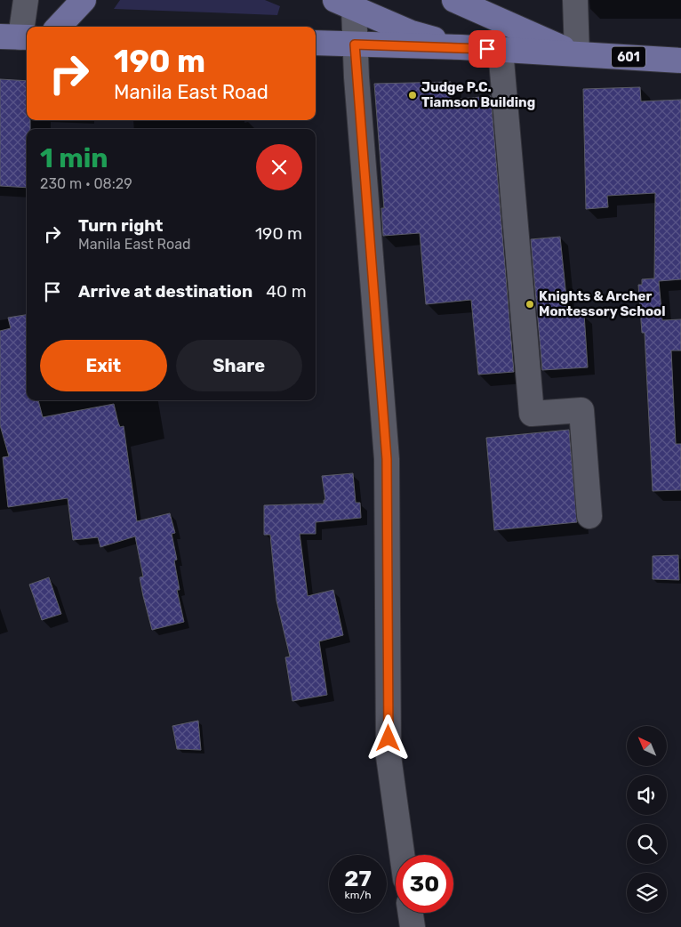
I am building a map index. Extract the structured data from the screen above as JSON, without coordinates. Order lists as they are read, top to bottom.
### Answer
{
  "streets": {
    "main road": ["601"]
  },
  "places": ["Judge P.C. Tiamson Building", "Knights & Archer Montessory School"],
  "north": "top left",
  "page": {
    "turn": ["190 m", "Manila East Road"],
    "heading": ["1 min", "230 m · 08:29"],
    "list": [
      {
        "name": "Turn right",
        "note": "Manila East Road",
        "value": "190 m"
      },
      {
        "name": "Arrive at destination",
        "value": "40 m"
      }
    ],
    "buttons": ["Exit", "Share"],
    "speed": "27 km/h",
    "limit": "30"
  }
}
